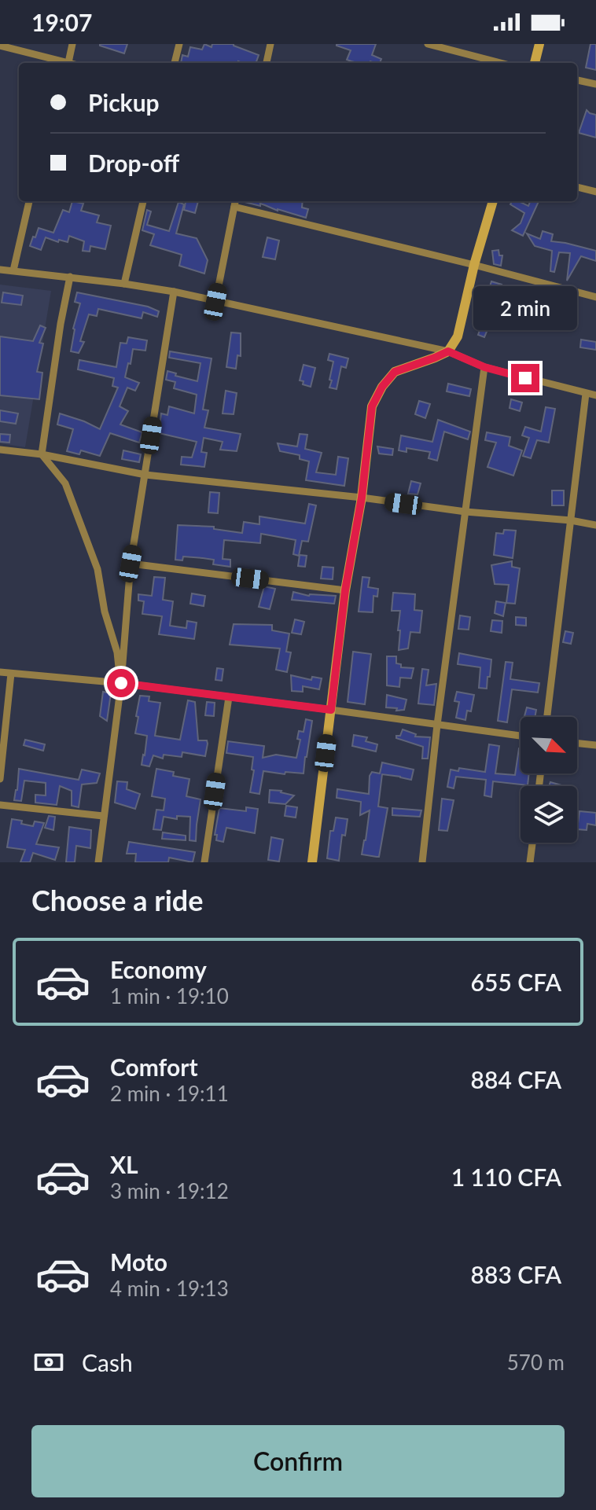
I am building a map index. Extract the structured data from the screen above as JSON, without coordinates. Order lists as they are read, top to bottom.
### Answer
{
  "north": "bottom right",
  "page": {
    "status": "19:07",
    "banner": ["Pickup", "Drop-off"],
    "bubble": "2 min",
    "heading": "Choose a ride",
    "list": [
      {
        "name": "Economy",
        "note": "1 min · 19:10",
        "value": "655 CFA"
      },
      {
        "name": "Comfort",
        "note": "2 min · 19:11",
        "value": "884 CFA"
      },
      {
        "name": "XL",
        "note": "3 min · 19:12",
        "value": "1 110 CFA"
      },
      {
        "name": "Moto",
        "note": "4 min · 19:13",
        "value": "883 CFA"
      }
    ],
    "pay": ["Cash", "570 m"],
    "buttons": "Confirm"
  }
}
